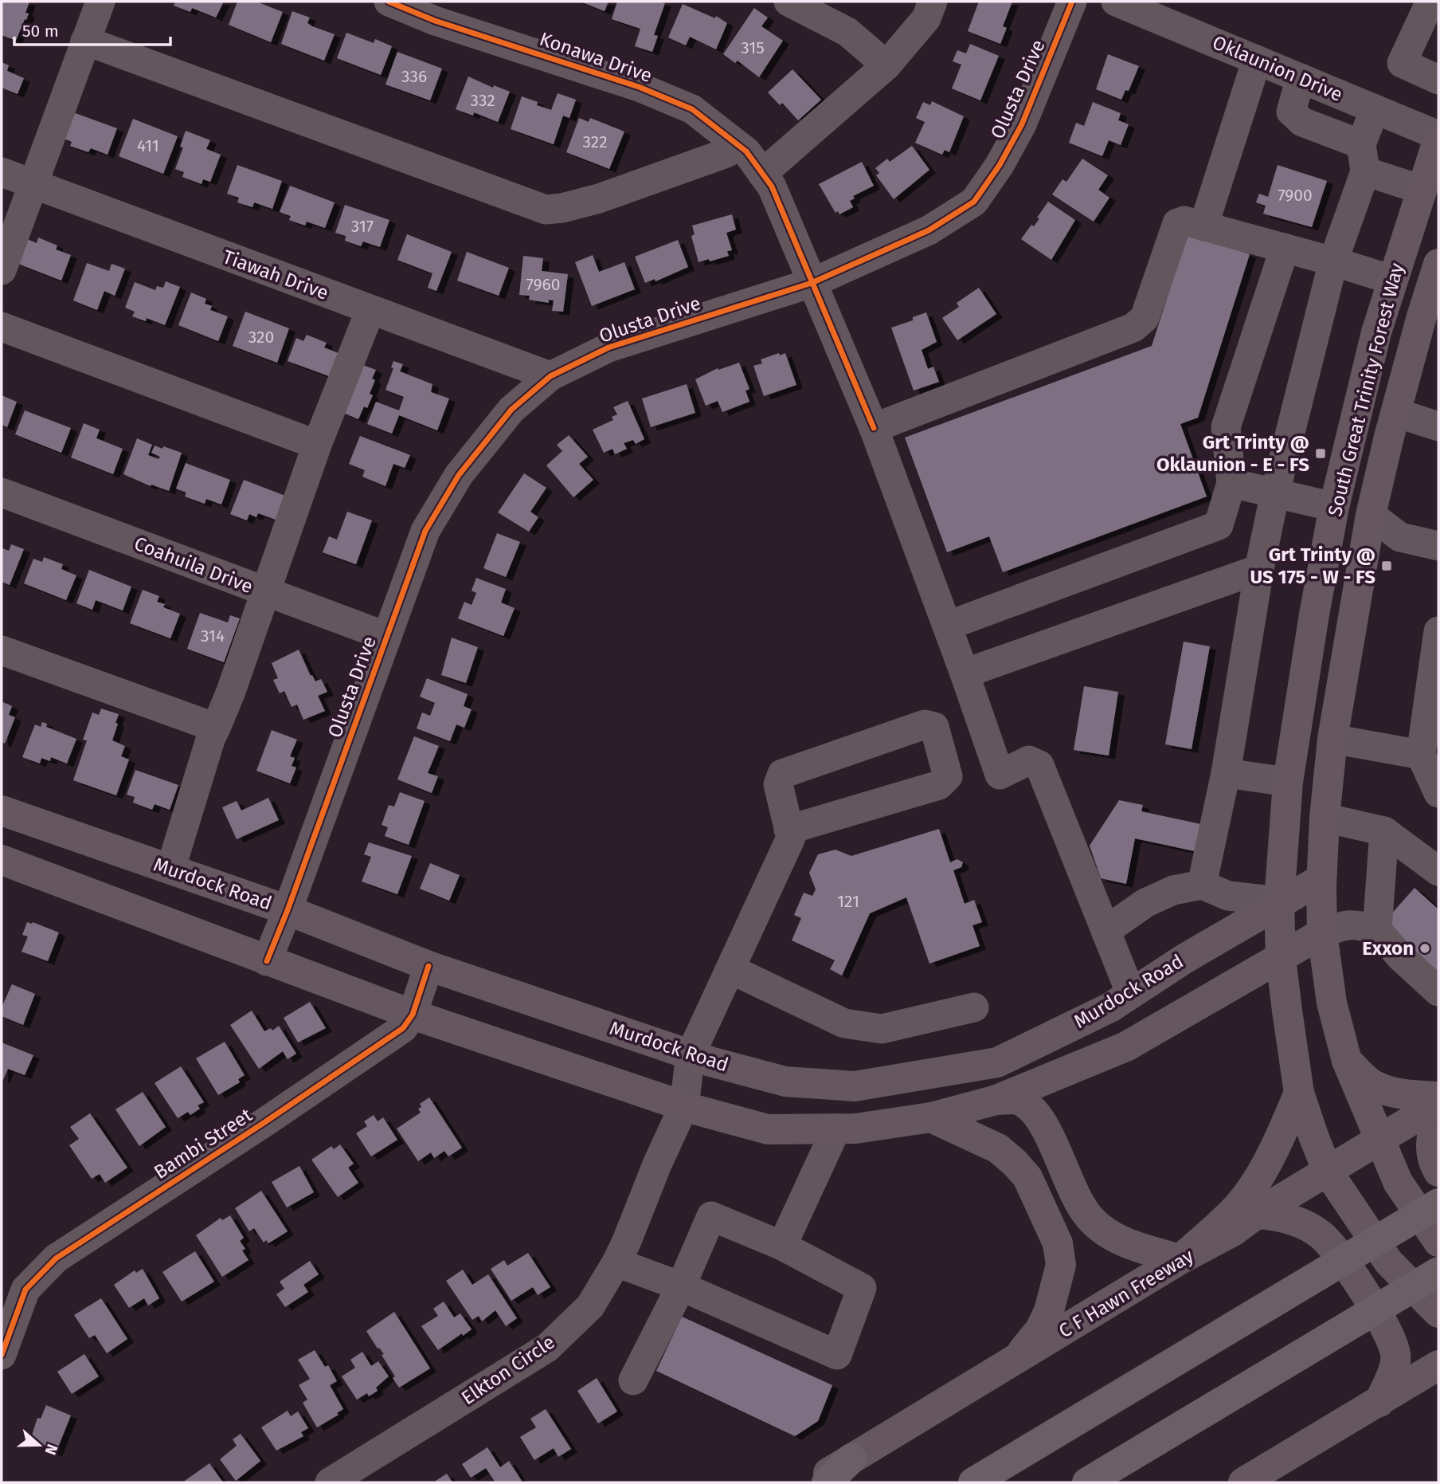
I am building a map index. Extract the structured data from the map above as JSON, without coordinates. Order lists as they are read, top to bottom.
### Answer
{
  "streets": {
    "main road": ["South Great Trinity Forest Way", "Murdock Road", "C F Hawn Freeway"],
    "street": [
      "Konawa Drive",
      "Oklaunion Drive",
      "Olusta Drive",
      "Tiawah Drive",
      "Coahuila Drive",
      "Bambi Street",
      "Elkton Circle"
    ]
  },
  "crossings": [
    ["Konawa Drive", "Olusta Drive"],
    ["Oklaunion Drive", "South Great Trinity Forest Way"],
    ["Olusta Drive", "Tiawah Drive"],
    ["Olusta Drive", "Coahuila Drive"],
    ["Olusta Drive", "Murdock Road"],
    ["South Great Trinity Forest Way", "Murdock Road"],
    ["South Great Trinity Forest Way", "C F Hawn Freeway"],
    ["Murdock Road", "Bambi Street"],
    ["Murdock Road", "Elkton Circle"]
  ],
  "places": {
    "transit": ["Grt Trinty @ Oklaunion - E - FS", "Grt Trinty @ US 175 - W - FS"],
    "other": ["Exxon"]
  },
  "house_numbers": [
    "315",
    "336",
    "332",
    "322",
    "411",
    "7900",
    "317",
    "7960",
    "320",
    "314",
    "121"
  ],
  "scale_bar": "50 m",
  "north": "right"
}
